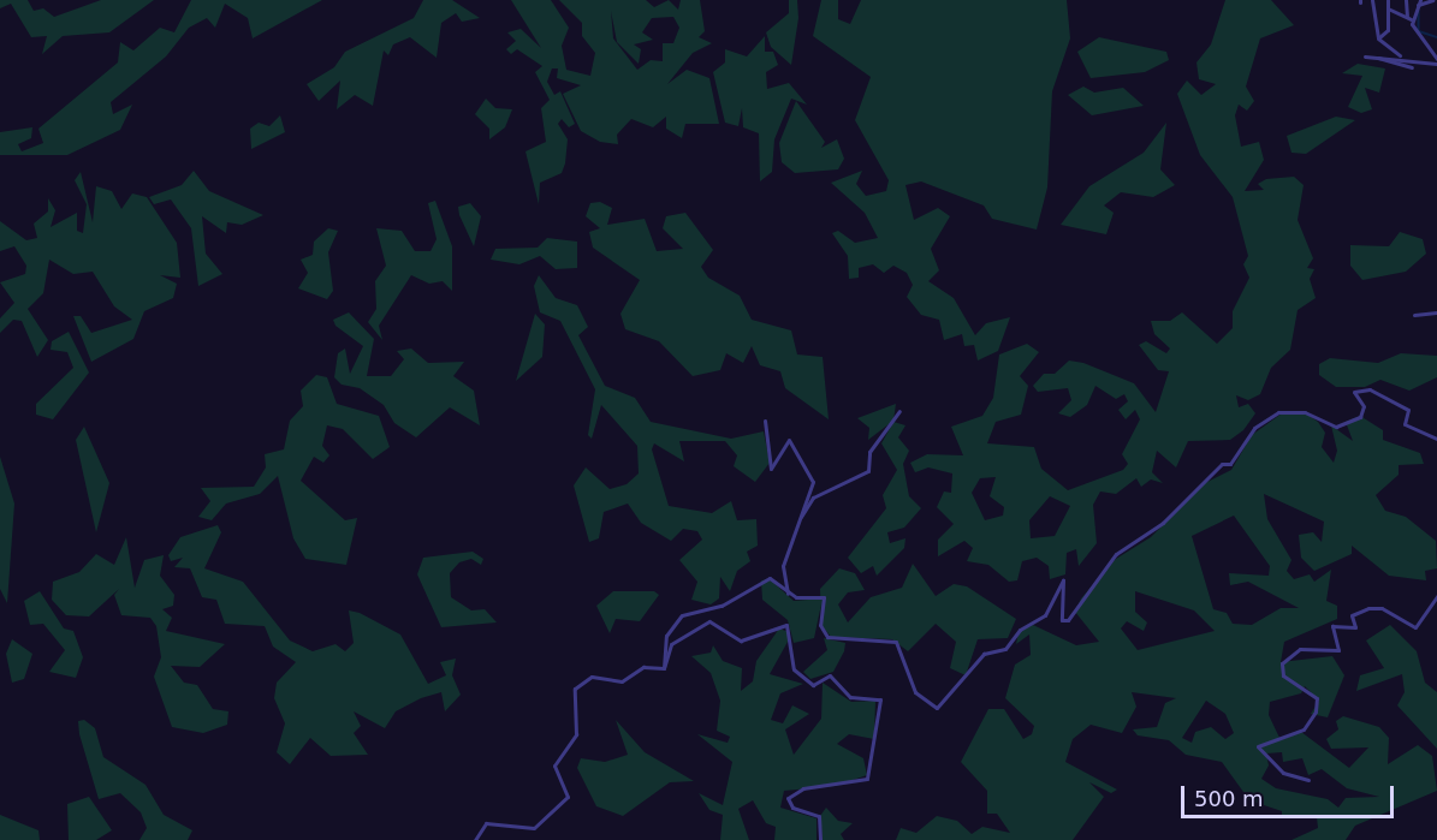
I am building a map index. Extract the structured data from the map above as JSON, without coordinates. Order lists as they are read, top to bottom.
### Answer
{
  "scale_bar": "500 m"
}
